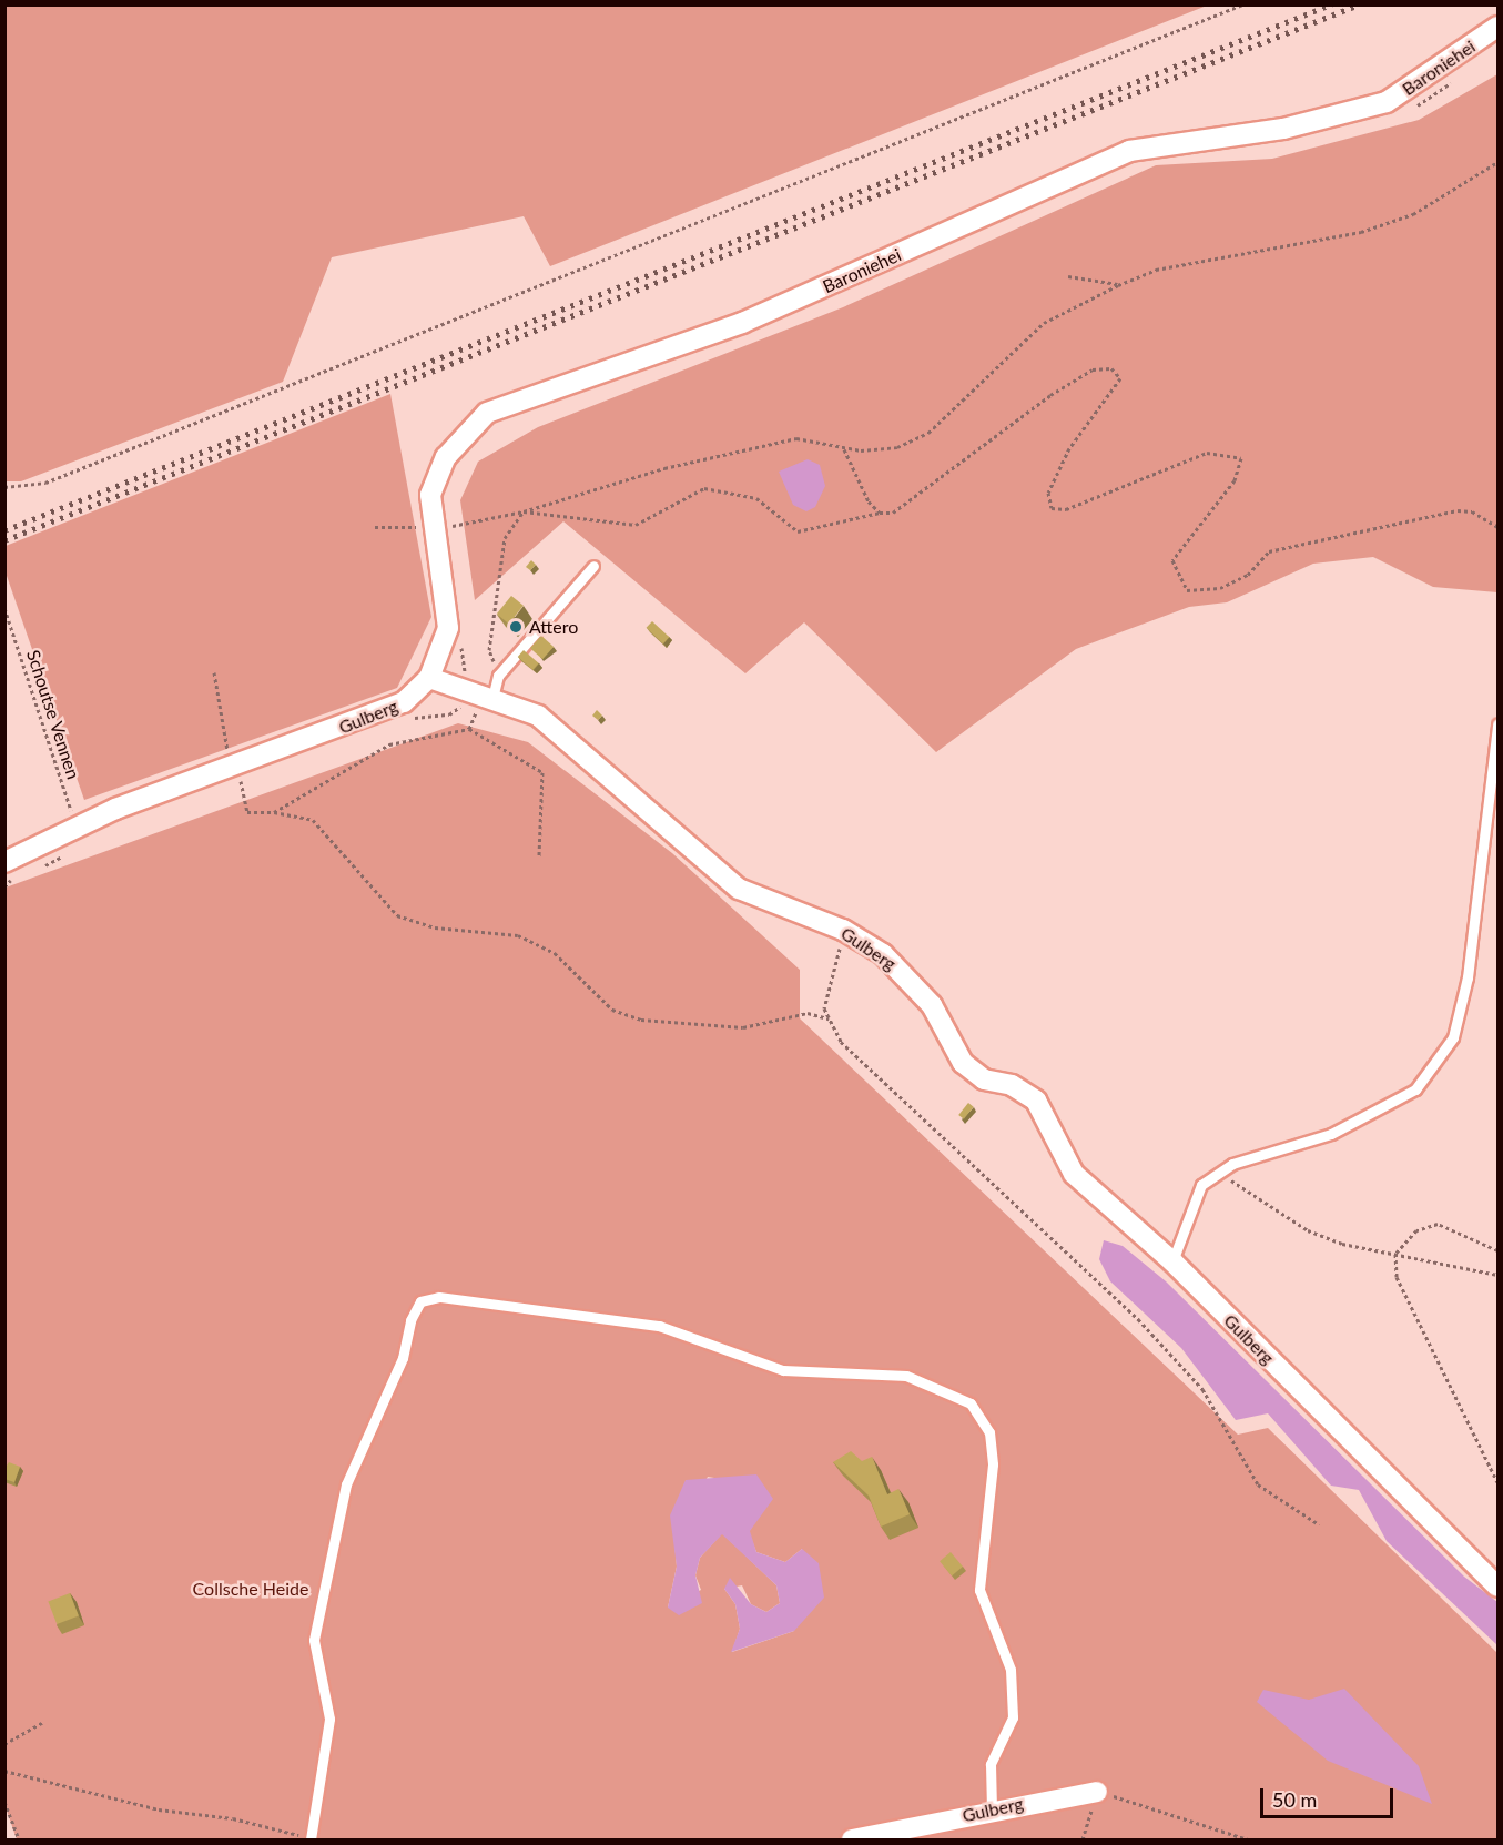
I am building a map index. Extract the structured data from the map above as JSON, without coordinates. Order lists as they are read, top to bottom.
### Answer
{
  "streets": {
    "street": ["Baroniehei", "Gulberg"],
    "path": ["Schoutse Vennen"]
  },
  "crossings": [
    ["Baroniehei", "Gulberg"],
    ["Schoutse Vennen", "Gulberg"]
  ],
  "parks": ["Collsche Heide"],
  "places": ["Attero"],
  "scale_bar": "50 m"
}
